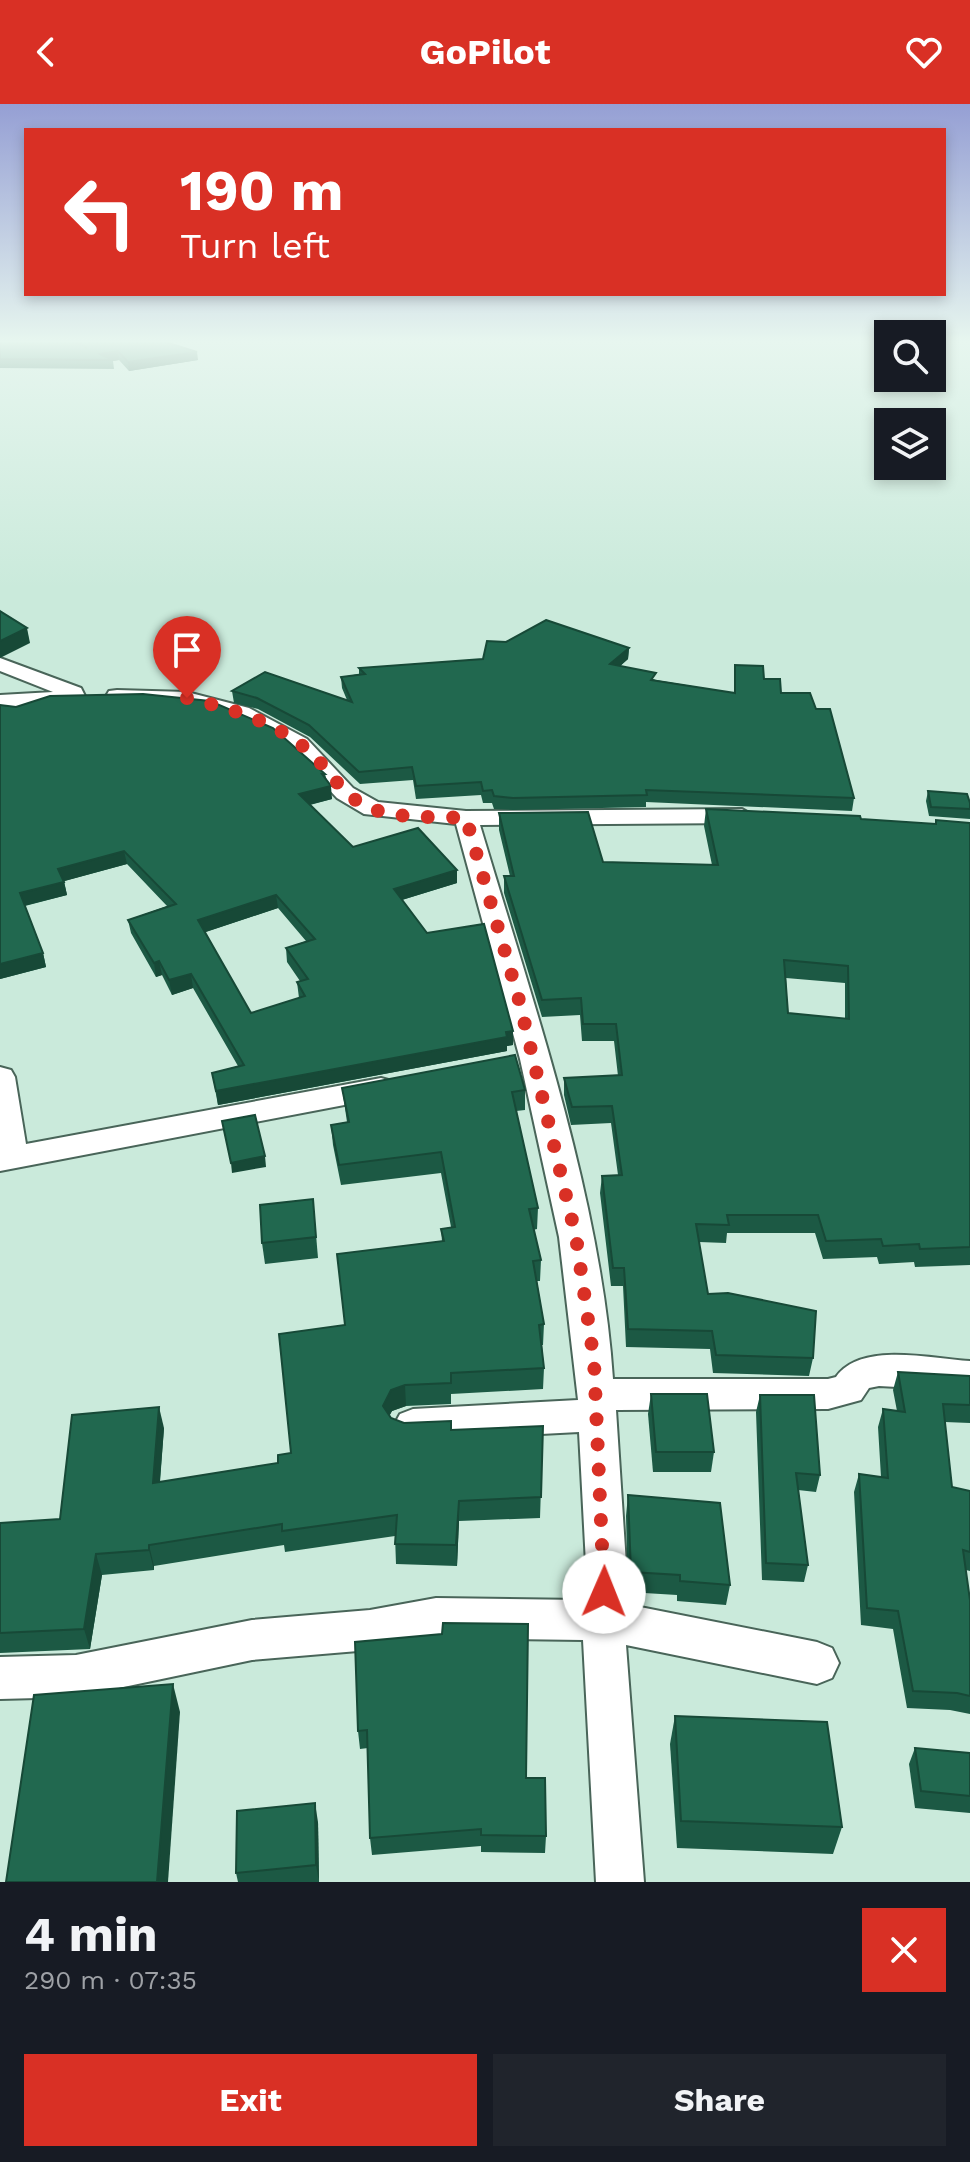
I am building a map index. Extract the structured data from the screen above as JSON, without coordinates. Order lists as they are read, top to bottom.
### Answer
{
  "page": {
    "header": "GoPilot",
    "turn": ["190 m", "Turn left"],
    "heading": ["4 min", "290 m · 07:35"],
    "buttons": ["Exit", "Share"]
  }
}
